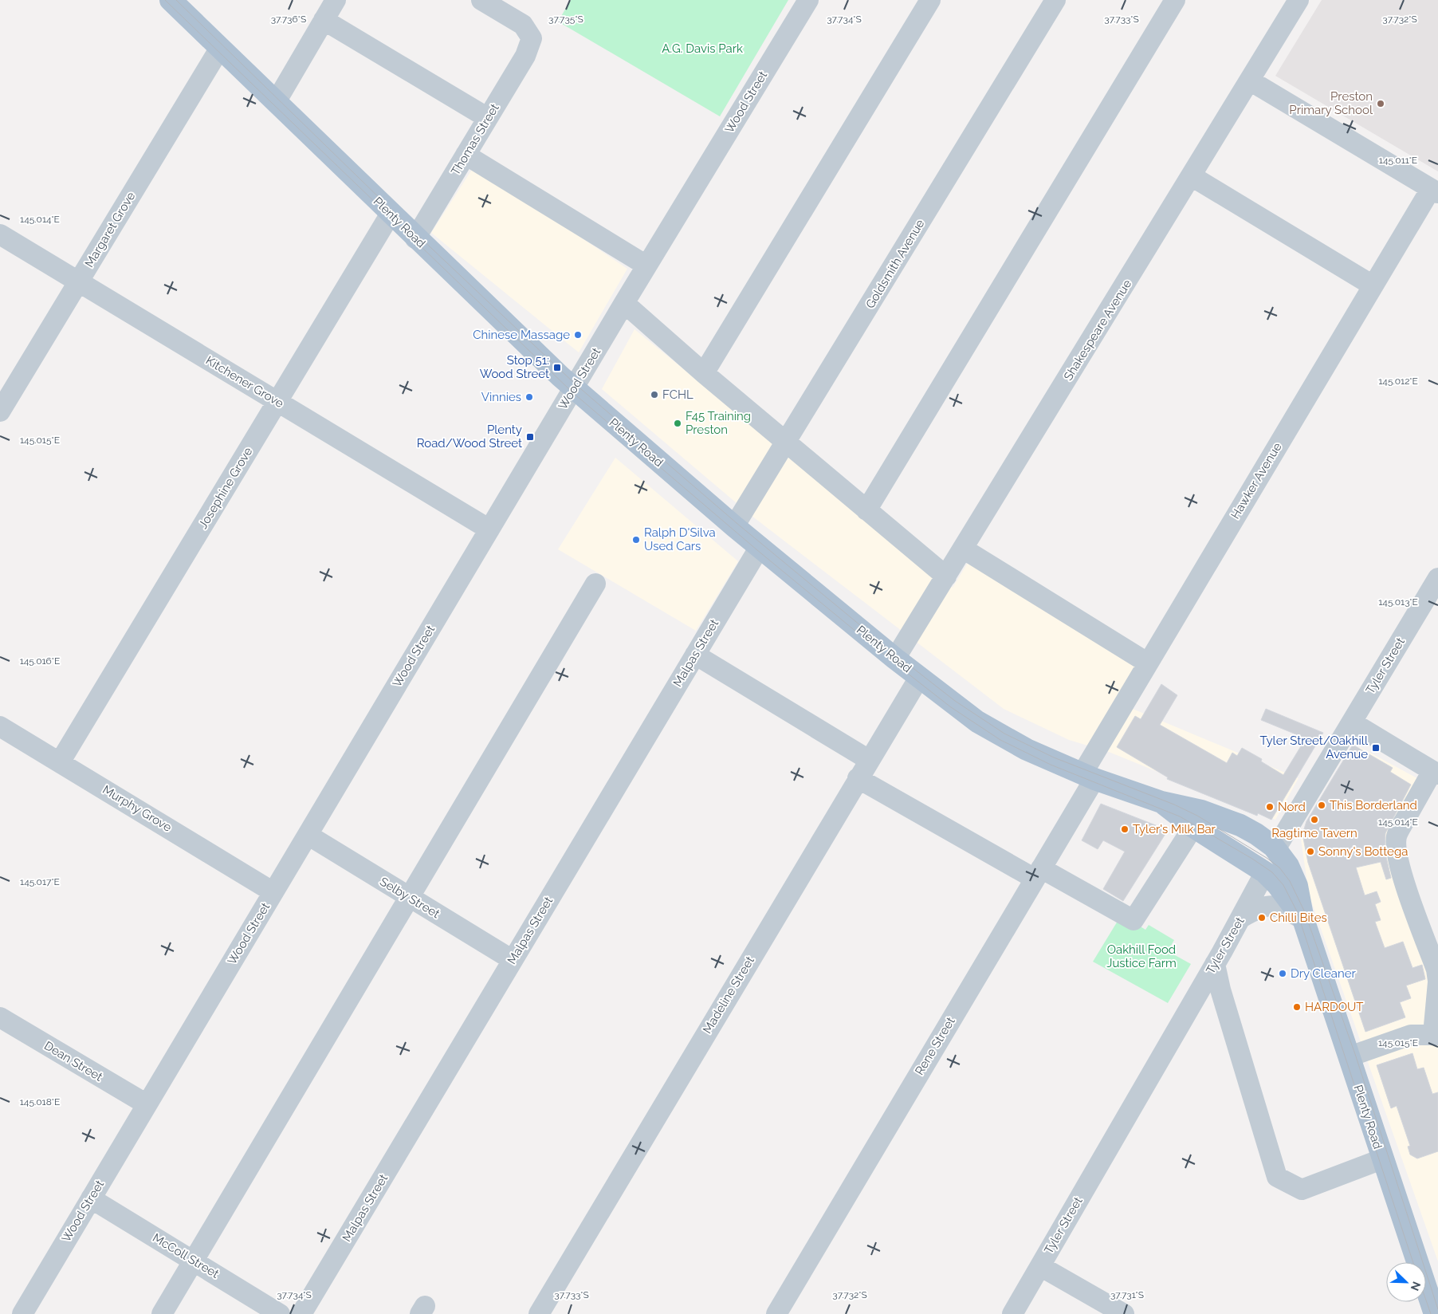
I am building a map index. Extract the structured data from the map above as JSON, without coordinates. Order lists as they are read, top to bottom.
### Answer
{
  "streets": {
    "main road": ["Plenty Road", "Tyler Street"],
    "street": [
      "Wood Street",
      "Thomas Street",
      "Margaret Grove",
      "Goldsmith Avenue",
      "Shakespeare Avenue",
      "Kitchener Grove",
      "Hawker Avenue",
      "Josephine Grove",
      "Malpas Street",
      "Murphy Grove",
      "Selby Street",
      "Madeline Street",
      "Rene Street",
      "Dean Street",
      "McColl Street"
    ]
  },
  "crossings": [
    ["Wood Street", "Plenty Road"],
    ["Wood Street", "Kitchener Grove"],
    ["Wood Street", "Murphy Grove"],
    ["Wood Street", "Selby Street"],
    ["Wood Street", "Dean Street"],
    ["Wood Street", "McColl Street"],
    ["Thomas Street", "Plenty Road"],
    ["Plenty Road", "Margaret Grove"],
    ["Plenty Road", "Goldsmith Avenue"],
    ["Plenty Road", "Shakespeare Avenue"],
    ["Plenty Road", "Hawker Avenue"],
    ["Plenty Road", "Josephine Grove"],
    ["Plenty Road", "Malpas Street"],
    ["Plenty Road", "Tyler Street"],
    ["Plenty Road", "Madeline Street"],
    ["Plenty Road", "Rene Street"],
    ["Margaret Grove", "Kitchener Grove"],
    ["Kitchener Grove", "Josephine Grove"],
    ["Hawker Avenue", "Rene Street"],
    ["Josephine Grove", "Murphy Grove"],
    ["Malpas Street", "Selby Street"]
  ],
  "parks": ["A.G. Davis Park", "Oakhill Food Justice Farm"],
  "places": {
    "other": [
      "Preston Primary School",
      "Chinese Massage",
      "FCHL",
      "Vinnies",
      "F45 Training Preston",
      "Ralph D'Silva Used Cars",
      "This Borderland",
      "Nord",
      "Ragtime Tavern",
      "Tyler's Milk Bar",
      "Sonny's Bottega",
      "Chilli Bites",
      "Dry Cleaner",
      "HARDOUT"
    ],
    "transit": ["Stop 51: Wood Street", "Plenty Road/Wood Street", "Tyler Street/Oakhill Avenue"]
  },
  "north": "bottom right",
  "coordinates": [
    "37.736°S",
    "37.735°S",
    "37.734°S",
    "37.733°S",
    "37.732°S",
    "145.011°E",
    "145.014°E",
    "145.012°E",
    "145.015°E",
    "145.013°E",
    "145.016°E",
    "145.017°E",
    "145.018°E",
    "37.731°S"
  ]
}
